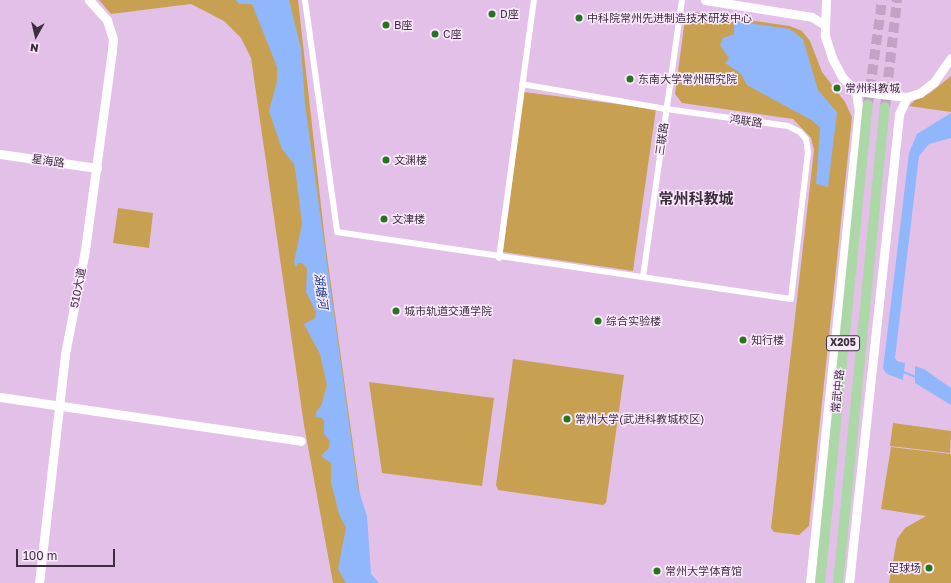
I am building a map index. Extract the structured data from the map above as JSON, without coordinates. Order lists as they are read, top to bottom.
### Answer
{
  "streets": {
    "main road": ["X205", "常武中路"],
    "street": [
      "鸿联路",
      "三联路",
      "星海路",
      "510大道"
    ]
  },
  "crossings": [
    ["鸿联路", "三联路"],
    ["星海路", "510大道"]
  ],
  "districts": ["常州科教城"],
  "water": ["湖塘河"],
  "places": [
    "D座",
    "中科院常州先进制造技术研发中心",
    "B座",
    "C座",
    "东南大学常州研究院",
    "常州科教城",
    "文渊楼",
    "文津楼",
    "城市轨道交通学院",
    "综合实验楼",
    "知行楼",
    "常州大学(武进科教城校区)",
    "足球场",
    "常州大学体育馆"
  ],
  "scale_bar": "100 m",
  "north": "bottom"
}
